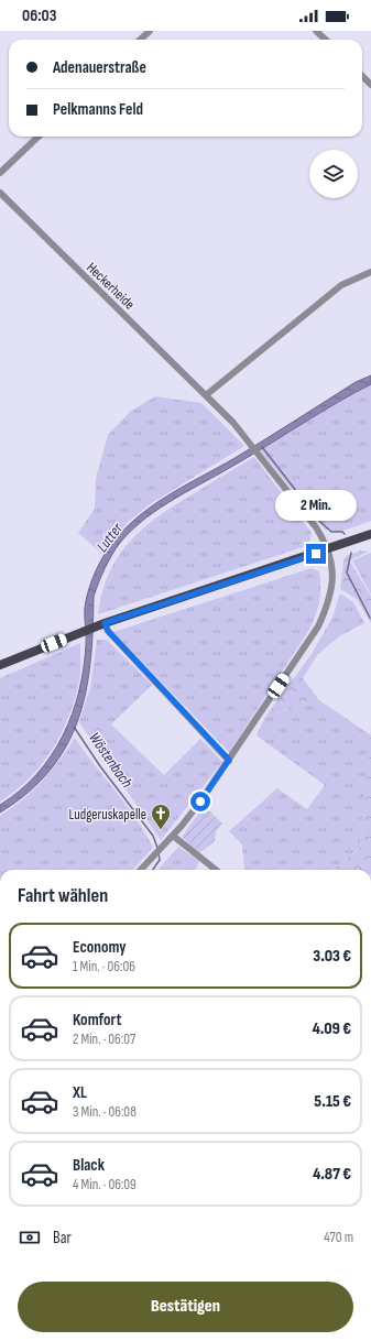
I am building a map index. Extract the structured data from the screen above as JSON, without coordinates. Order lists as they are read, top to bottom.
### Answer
{
  "streets": {
    "street": ["Heckerheide"]
  },
  "water": ["Lutter", "Wöstenbach"],
  "places": {
    "church": ["Ludgeruskapelle"]
  },
  "page": {
    "status": "06:03",
    "banner": ["Adenauerstraße", "Pelkmanns Feld"],
    "bubble": "2 Min.",
    "heading": "Fahrt wählen",
    "list": [
      {
        "name": "Economy",
        "note": "1 Min. · 06:06",
        "value": "3.03 €"
      },
      {
        "name": "Komfort",
        "note": "2 Min. · 06:07",
        "value": "4.09 €"
      },
      {
        "name": "XL",
        "note": "3 Min. · 06:08",
        "value": "5.15 €"
      },
      {
        "name": "Black",
        "note": "4 Min. · 06:09",
        "value": "4.87 €"
      }
    ],
    "pay": ["Bar", "470 m"],
    "buttons": "Bestätigen"
  }
}
